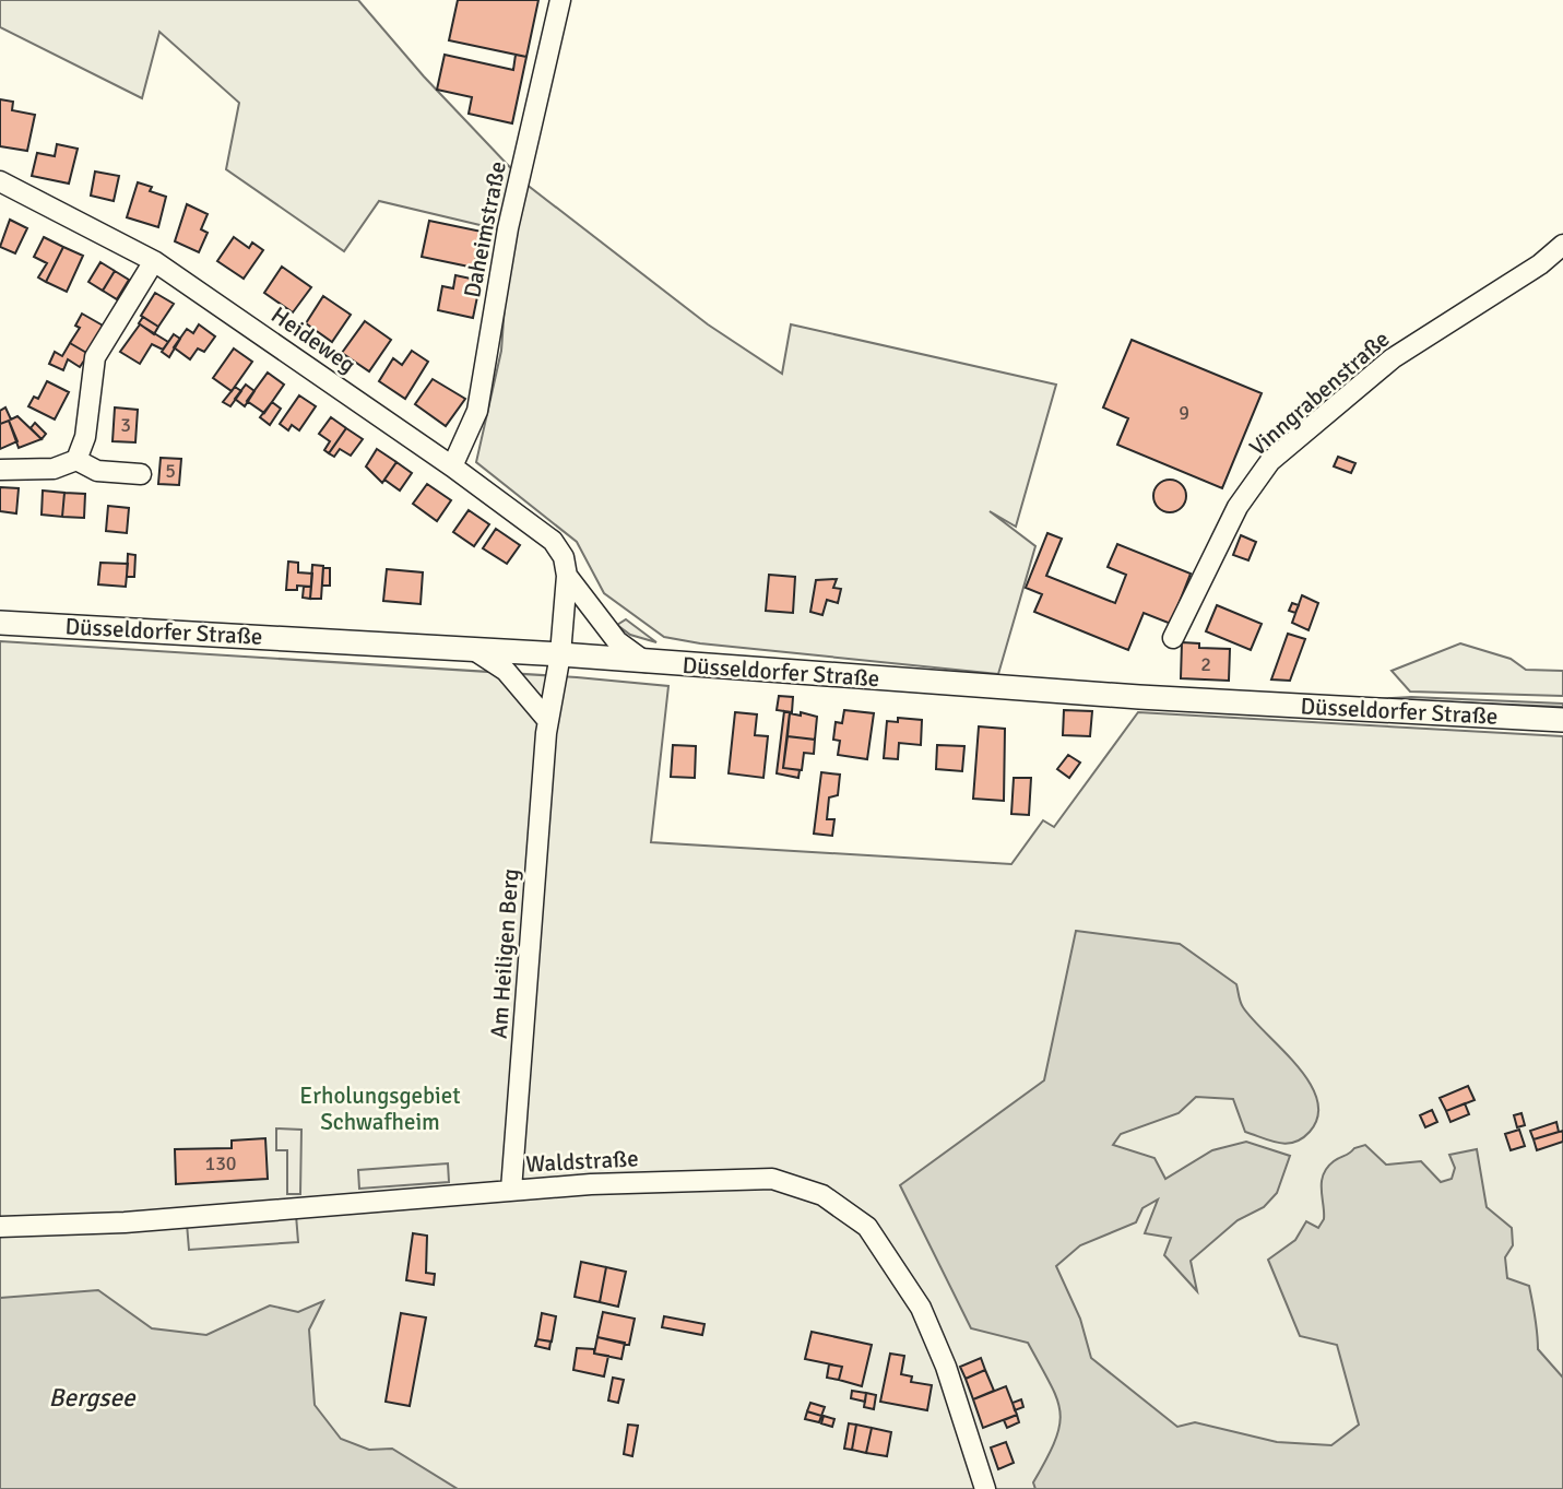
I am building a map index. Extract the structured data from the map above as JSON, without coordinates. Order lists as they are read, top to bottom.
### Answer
{
  "streets": {
    "main road": ["Düsseldorfer Straße"],
    "street": [
      "Daheimstraße",
      "Heideweg",
      "Vinngrabenstraße",
      "Am Heiligen Berg",
      "Waldstraße"
    ]
  },
  "crossings": [
    ["Daheimstraße", "Heideweg"],
    ["Heideweg", "Düsseldorfer Straße"],
    ["Heideweg", "Am Heiligen Berg"],
    ["Düsseldorfer Straße", "Am Heiligen Berg"],
    ["Am Heiligen Berg", "Waldstraße"]
  ],
  "water": ["Bergsee"],
  "parks": ["Erholungsgebiet Schwafheim"],
  "house_numbers": [
    "9",
    "3",
    "5",
    "2",
    "130"
  ]
}
